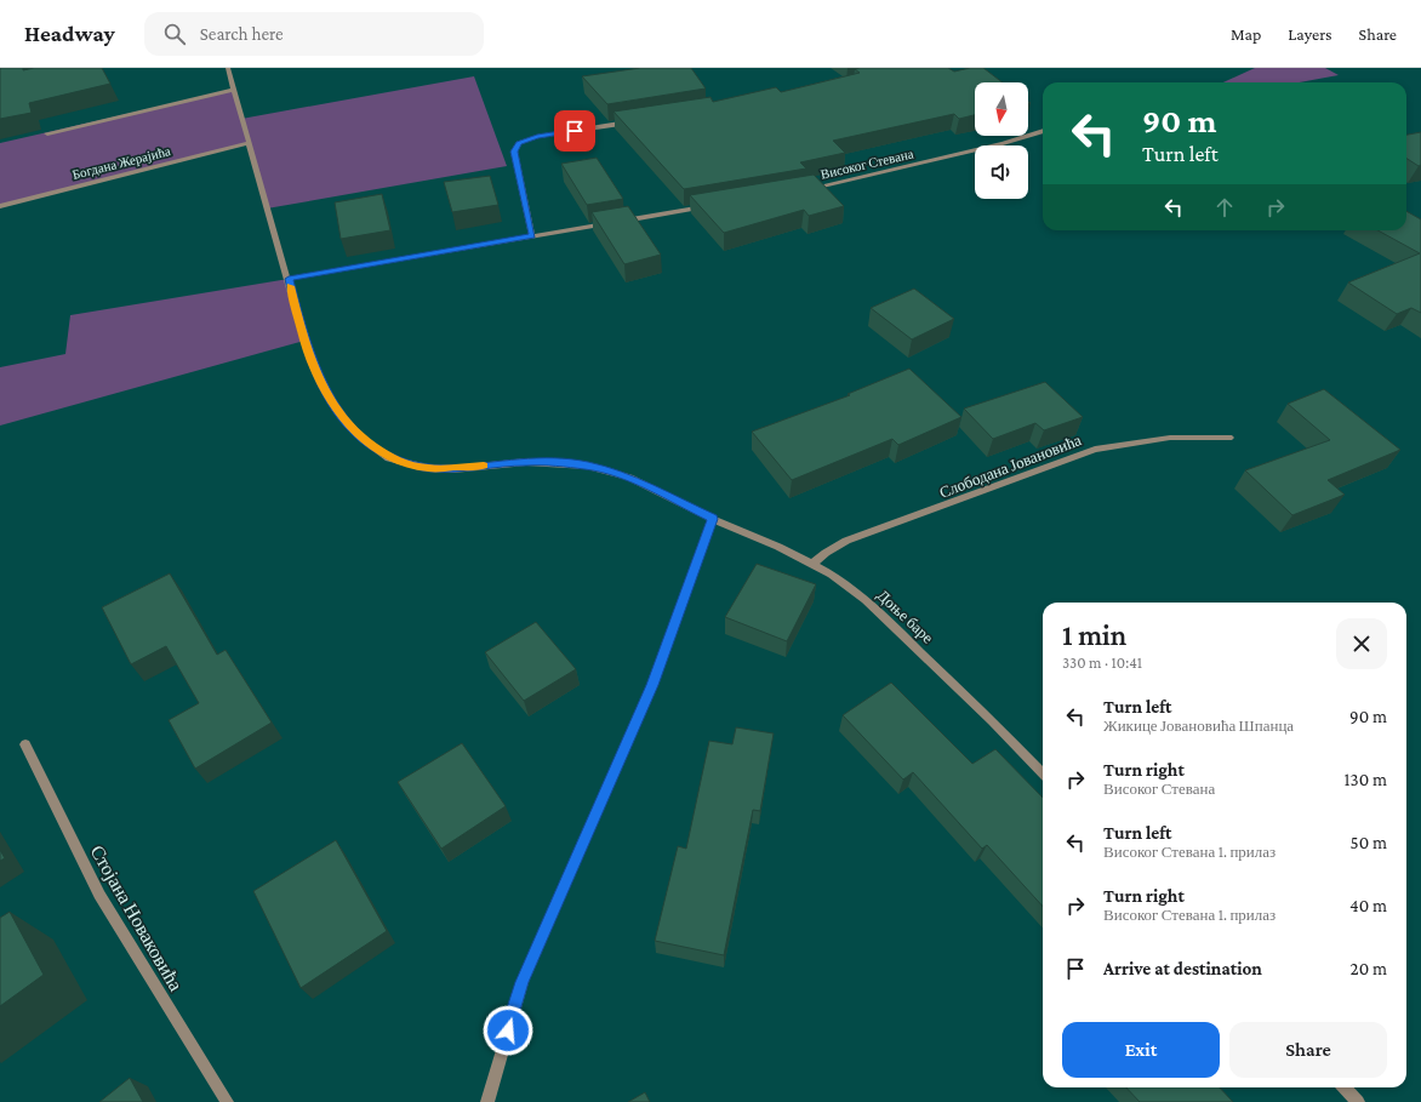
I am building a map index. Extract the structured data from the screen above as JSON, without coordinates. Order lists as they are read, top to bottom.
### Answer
{
  "streets": {
    "street": [
      "Богдана Жерајића",
      "Високог Стевана",
      "Слободана Јовановића",
      "Доње баре",
      "Стојана Новаковића"
    ]
  },
  "crossings": [
    ["Богдана Жерајића", "Доње баре"],
    ["Слободана Јовановића", "Доње баре"]
  ],
  "north": "bottom",
  "page": {
    "header": "Headway",
    "search": "Search here",
    "nav": ["Map", "Layers", "Share"],
    "turn": ["90 m", "Turn left"],
    "heading": ["1 min", "330 m · 10:41"],
    "list": [
      {
        "name": "Turn left",
        "note": "Жикице Јовановића Шпанца",
        "value": "90 m"
      },
      {
        "name": "Turn right",
        "note": "Високог Стевана",
        "value": "130 m"
      },
      {
        "name": "Turn left",
        "note": "Високог Стевана 1. прилаз",
        "value": "50 m"
      },
      {
        "name": "Turn right",
        "note": "Високог Стевана 1. прилаз",
        "value": "40 m"
      },
      {
        "name": "Arrive at destination",
        "value": "20 m"
      }
    ],
    "buttons": ["Exit", "Share"]
  }
}
